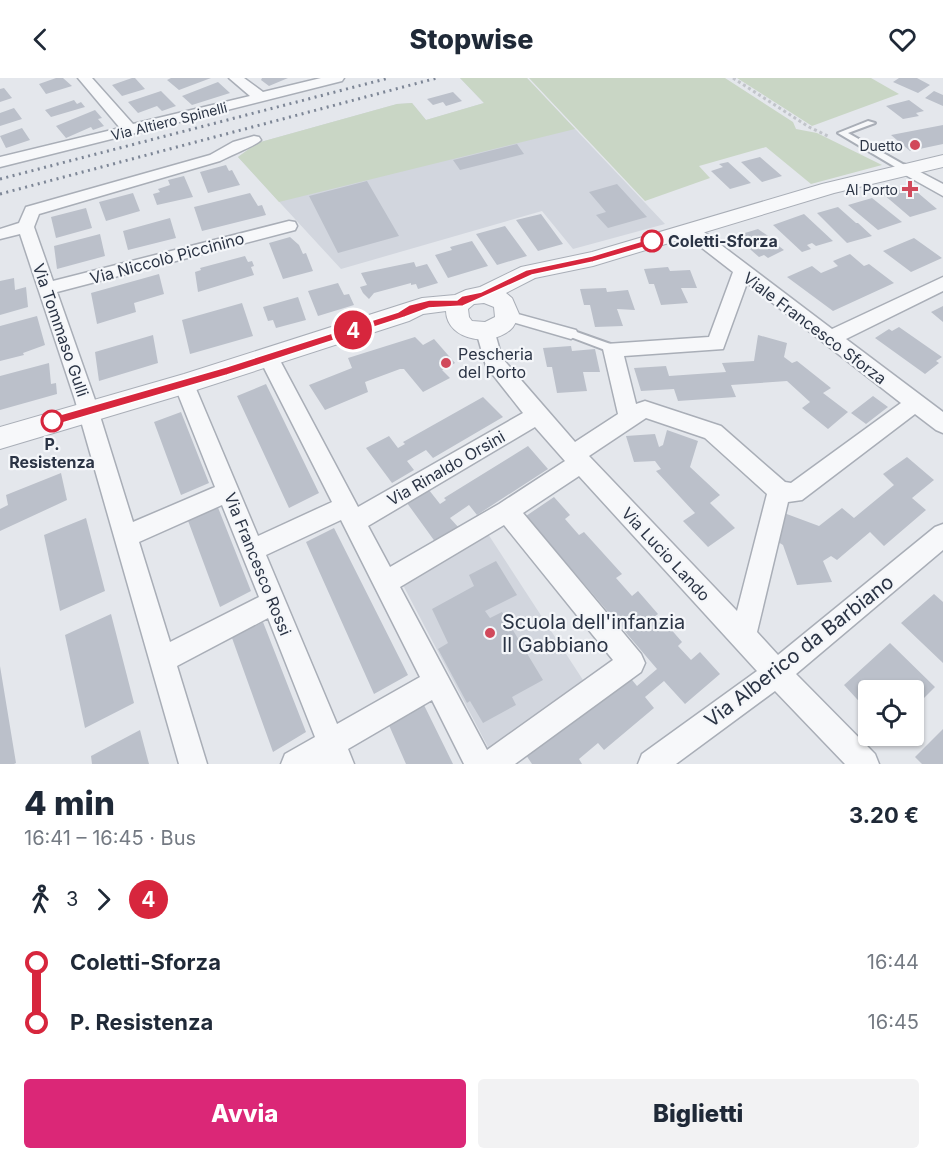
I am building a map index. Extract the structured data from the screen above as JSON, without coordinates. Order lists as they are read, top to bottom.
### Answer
{
  "streets": {
    "street": [
      "Via Altiero Spinelli",
      "Via Niccolò Piccinino",
      "Viale Francesco Sforza",
      "Via Tommaso Gulli",
      "Via Rinaldo Orsini",
      "Via Lucio Lando",
      "Via Francesco Rossi",
      "Via Alberico da Barbiano"
    ]
  },
  "crossings": [
    ["Via Niccolò Piccinino", "Via Tommaso Gulli"],
    ["Via Rinaldo Orsini", "Via Lucio Lando"],
    ["Via Rinaldo Orsini", "Via Francesco Rossi"],
    ["Via Lucio Lando", "Via Alberico da Barbiano"]
  ],
  "places": {
    "other": [
      "Duetto",
      "Coletti-Sforza",
      "Pescheria del Porto",
      "P. Resistenza",
      "Scuola dell'infanzia Il Gabbiano"
    ],
    "health": ["Al Porto"]
  },
  "lines": ["bus line 4"],
  "page": {
    "header": "Stopwise",
    "on_map": "4",
    "heading": ["4 min", "16:41 – 16:45 · Bus", "3.20 €"],
    "legs": ["3", "4"],
    "list": [
      {
        "name": "Coletti-Sforza",
        "value": "16:44"
      },
      {
        "name": "P. Resistenza",
        "value": "16:45"
      }
    ],
    "buttons": ["Avvia", "Biglietti"]
  }
}
